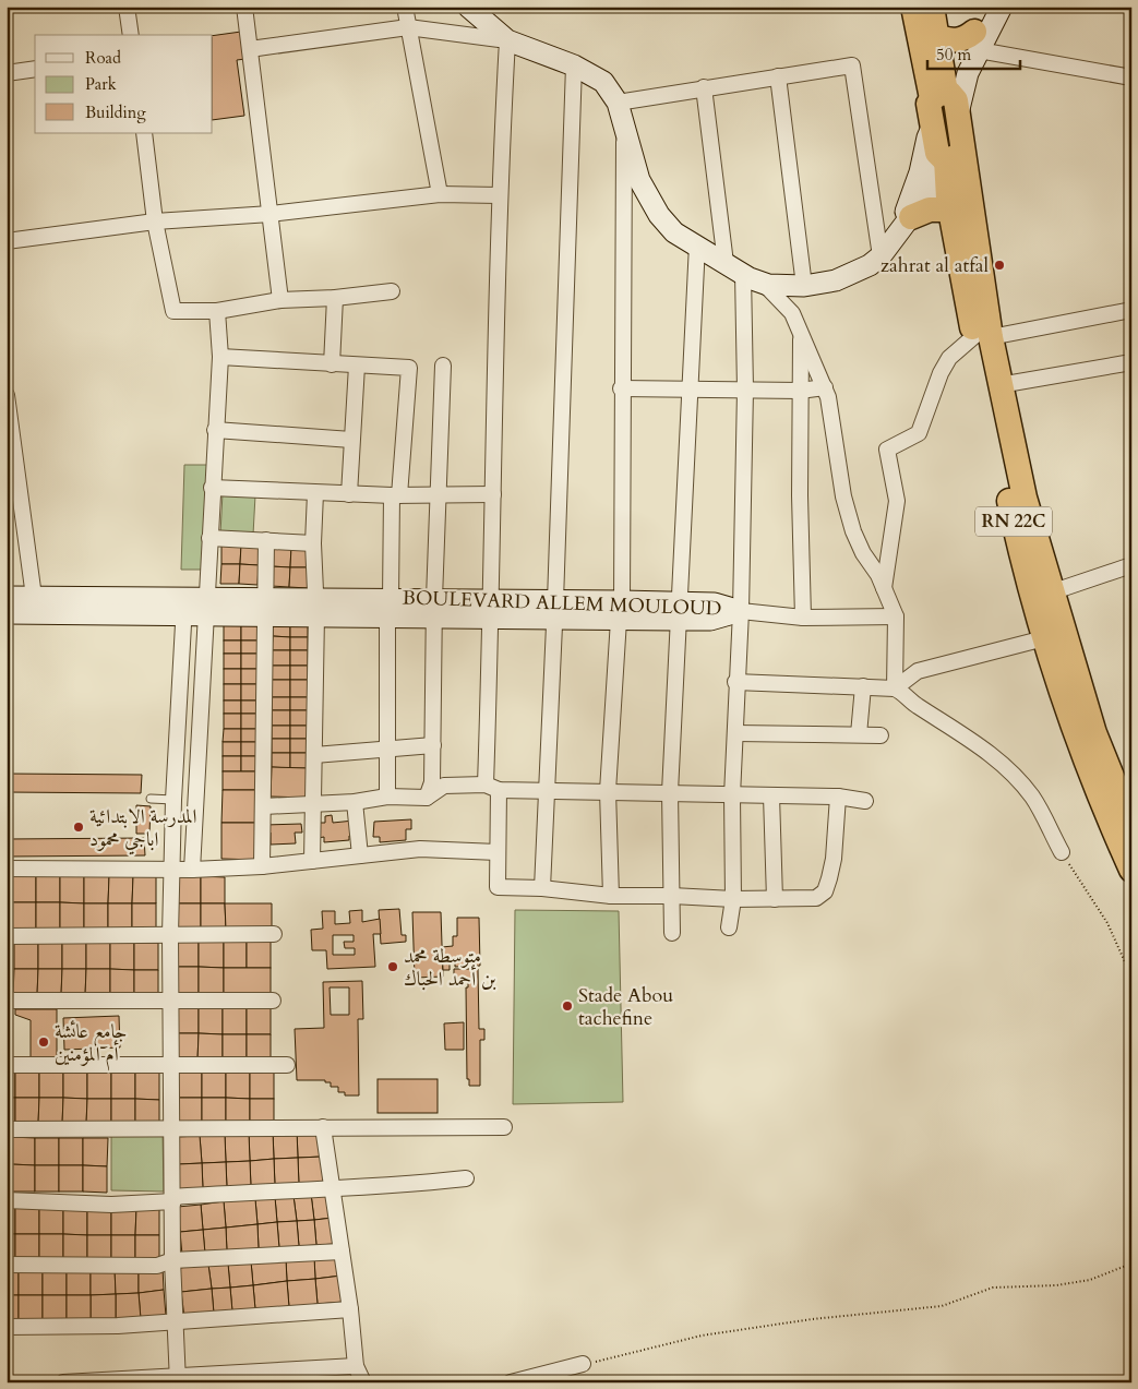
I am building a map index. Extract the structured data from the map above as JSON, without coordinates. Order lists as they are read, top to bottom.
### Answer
{
  "streets": {
    "highway": ["RN 22C"],
    "main road": ["BOULEVARD ALLEM MOULOUD"]
  },
  "places": [
    "zahrat al atfal",
    "المدرسة الابتدائية اباجي محمود",
    "متوسطة محمد بن أحمد الحباك",
    "Stade Abou tachefine",
    "جامع عائشة أم المؤمنين"
  ],
  "legend": ["Road", "Park", "Building"],
  "scale_bar": "50 m"
}
